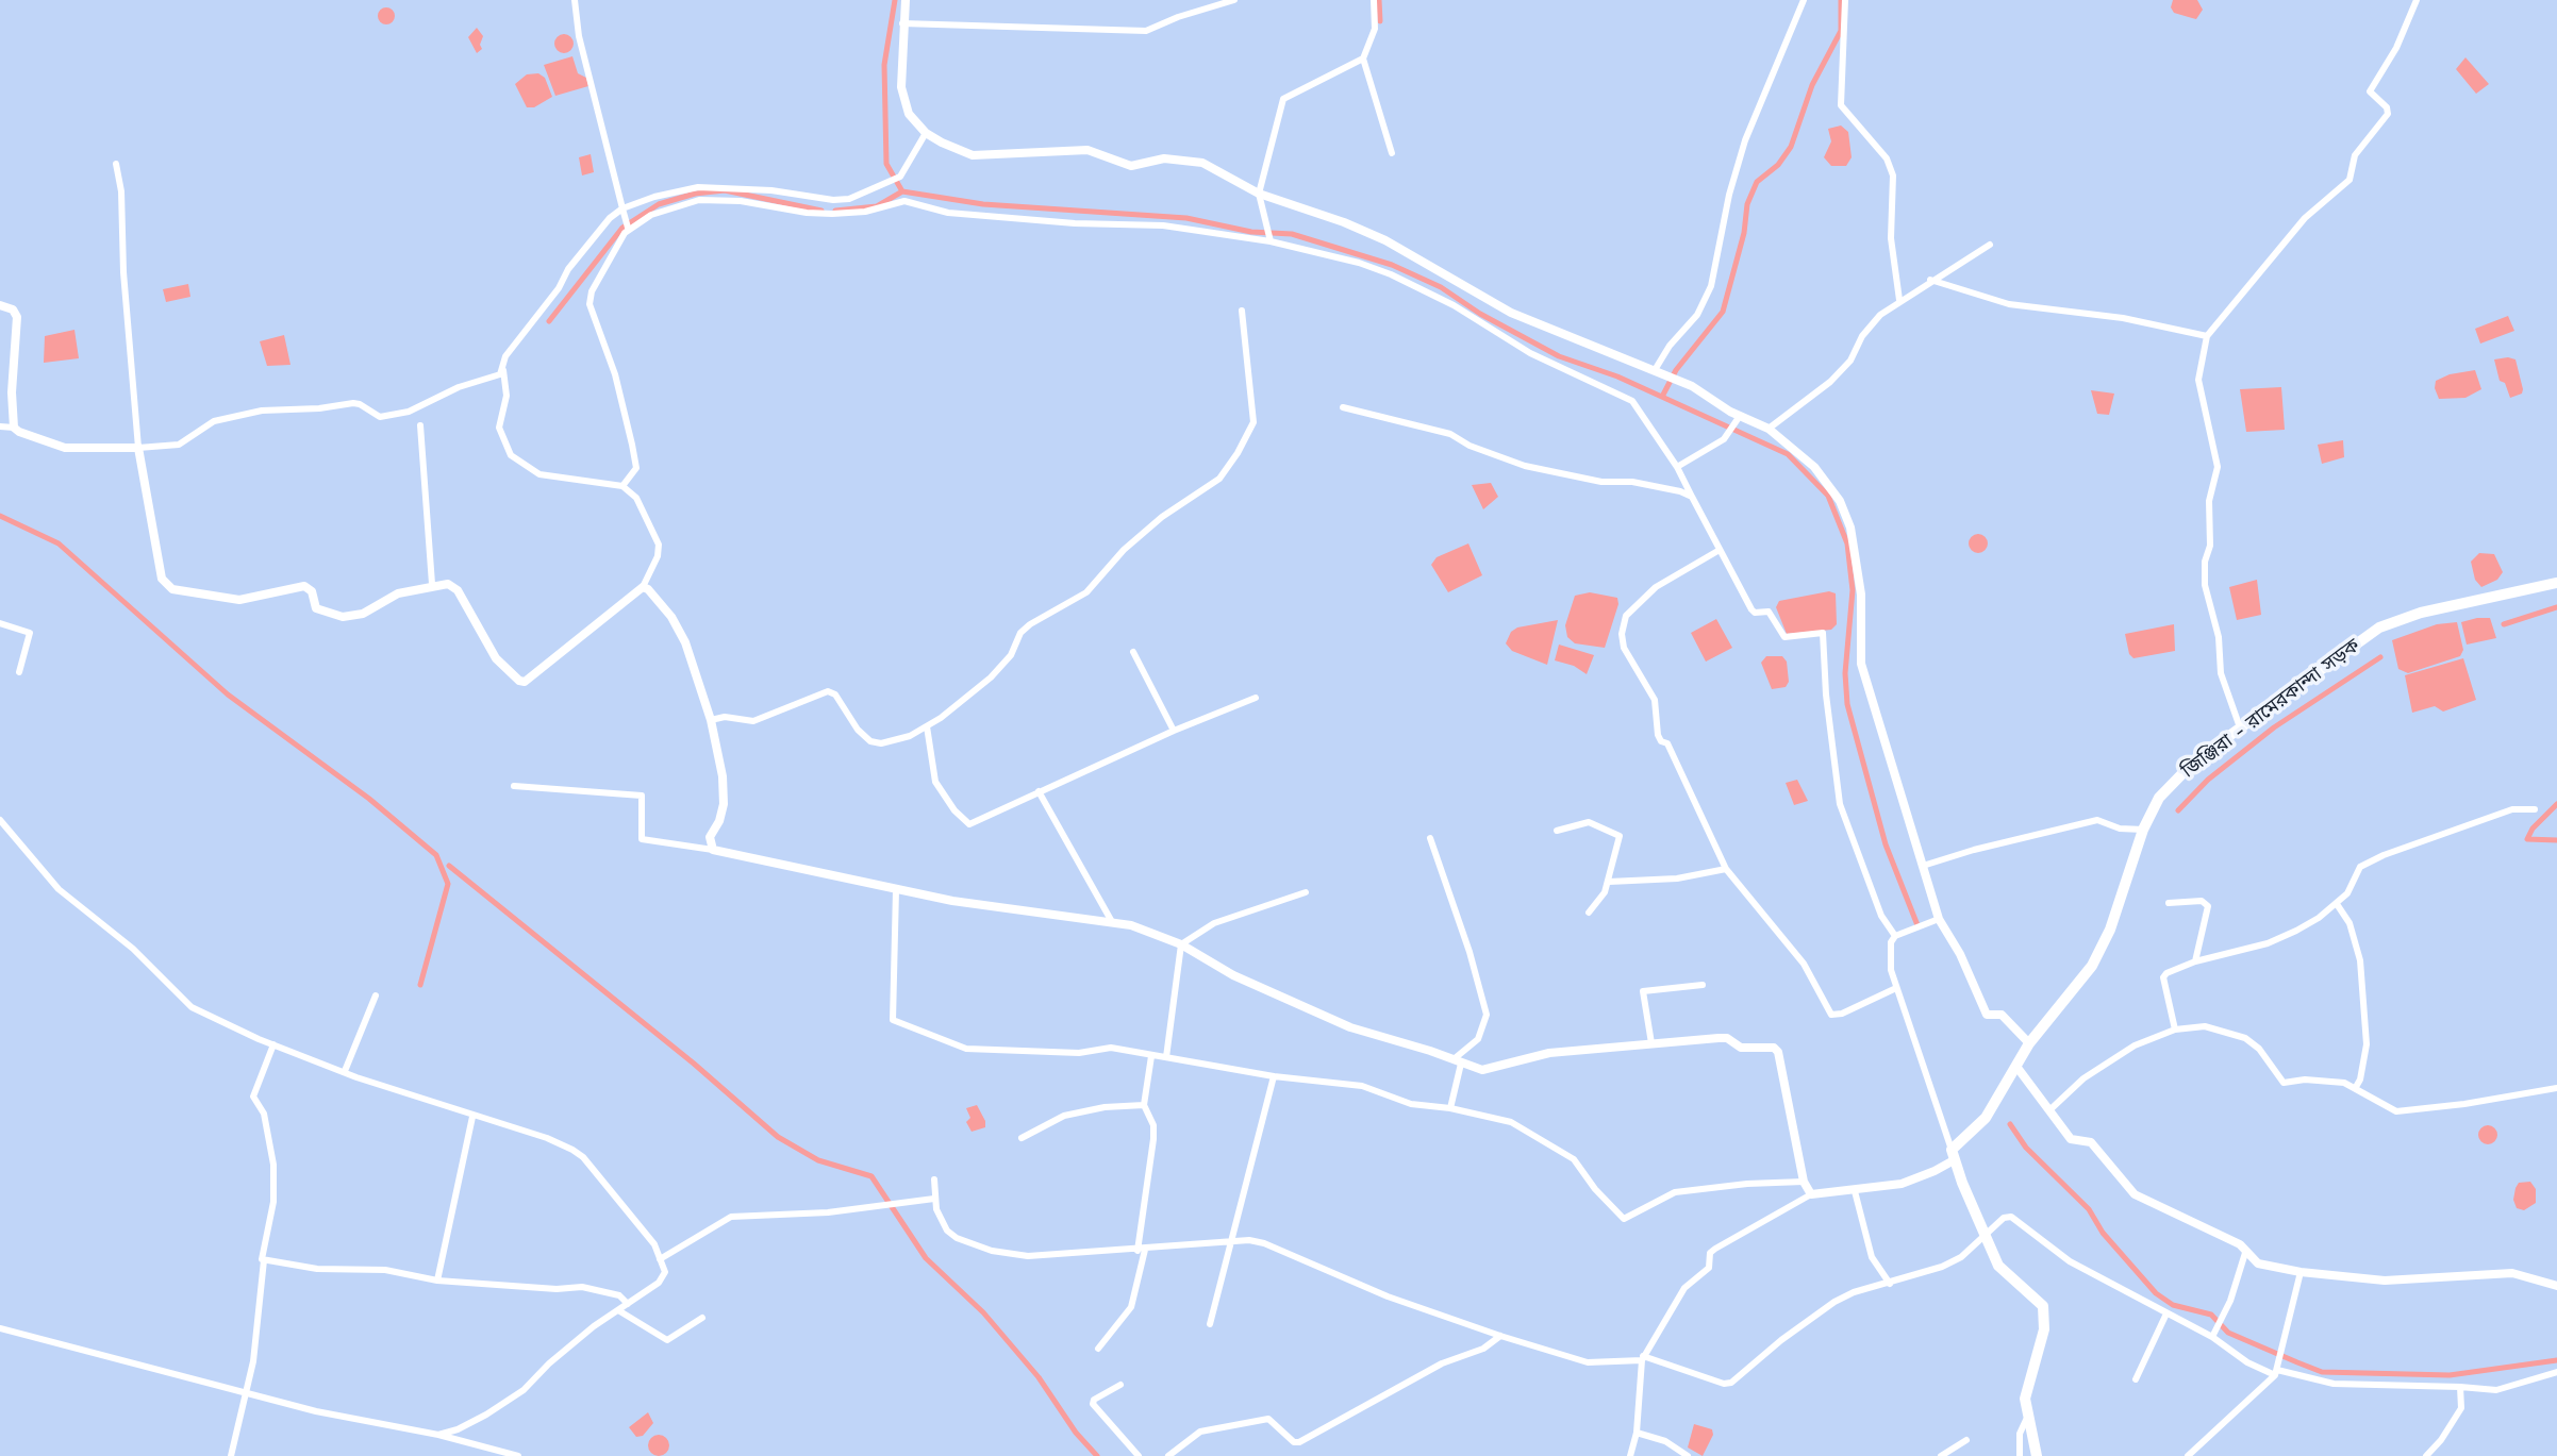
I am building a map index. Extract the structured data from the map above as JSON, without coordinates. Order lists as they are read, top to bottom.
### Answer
{
  "streets": {
    "main road": ["জিঞ্জিরা - রামেরকান্দা সড়ক"]
  }
}
